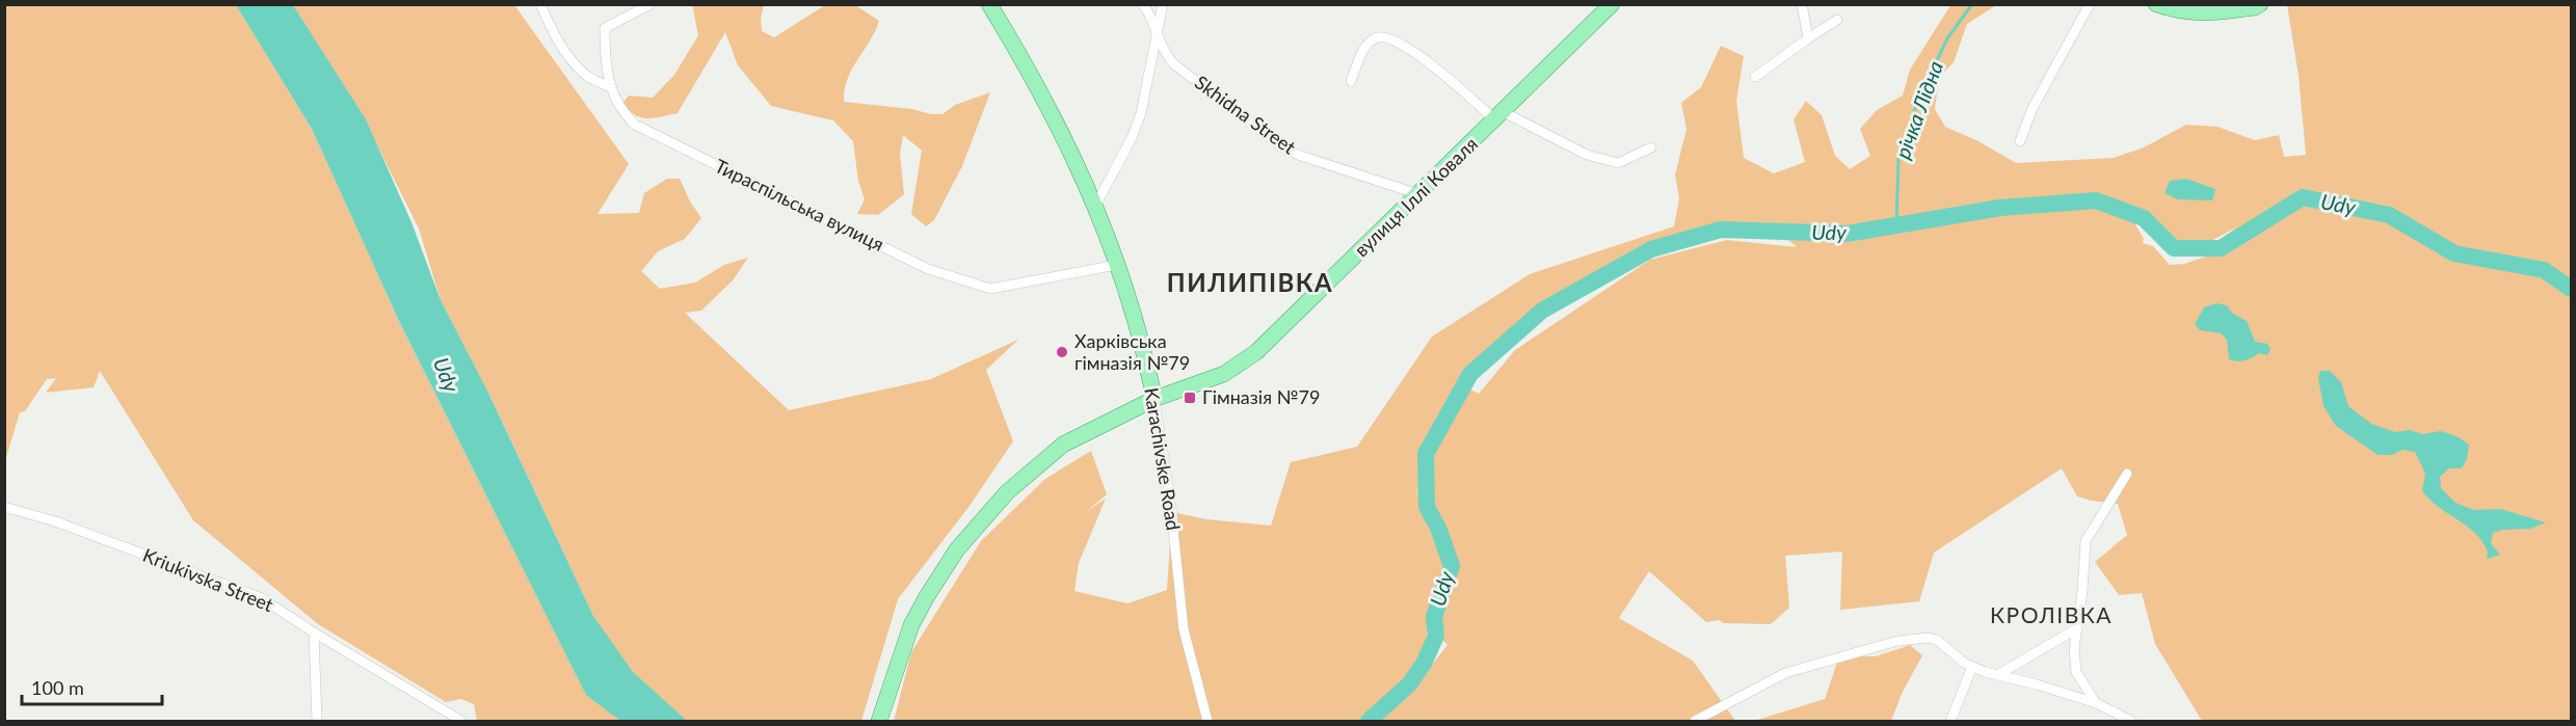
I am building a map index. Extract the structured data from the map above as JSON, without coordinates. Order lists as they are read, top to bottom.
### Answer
{
  "streets": {
    "main road": ["вулиця Іллі Коваля", "Karachivske Road"],
    "street": ["Skhidna Street", "Тираспільська вулиця", "Kriukivska Street"]
  },
  "crossings": [
    ["Skhidna Street", "вулиця Іллі Коваля"],
    ["вулиця Іллі Коваля", "Karachivske Road"],
    ["Тираспільська вулиця", "Karachivske Road"]
  ],
  "districts": ["ПИЛИПІВКА", "КРОЛІВКА"],
  "water": ["річка Лідна", "Udy"],
  "places": {
    "other": ["Харківська гімназія №79"],
    "transit": ["Гімназія №79"]
  },
  "scale_bar": "100 m"
}
